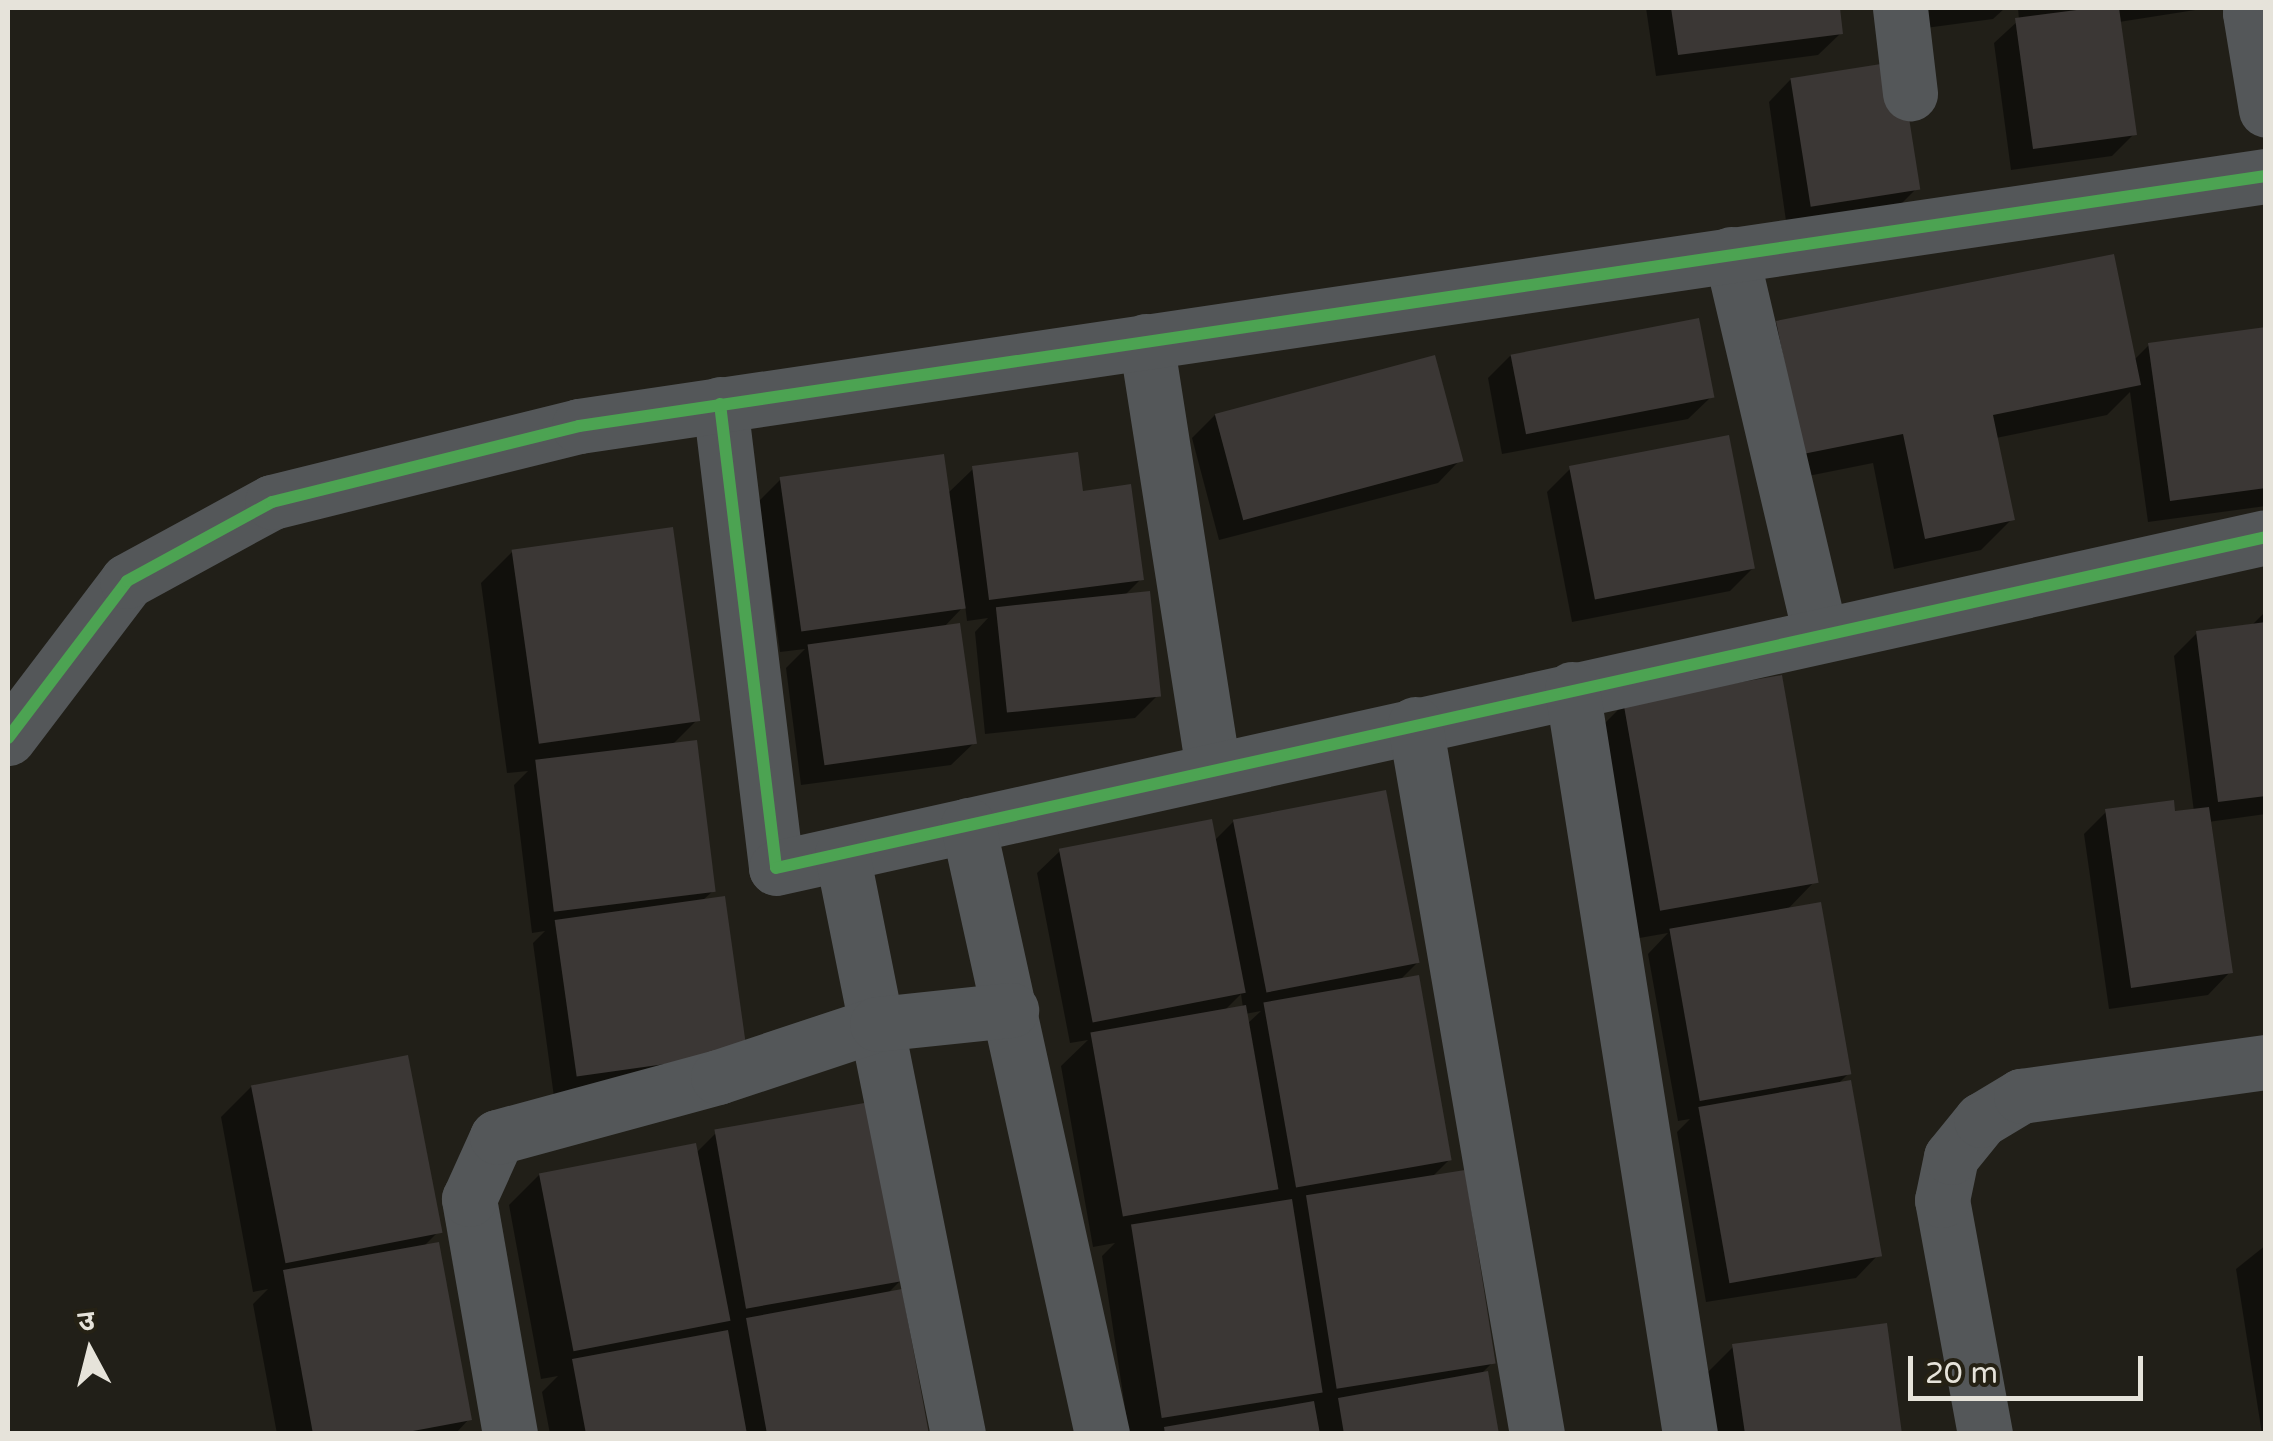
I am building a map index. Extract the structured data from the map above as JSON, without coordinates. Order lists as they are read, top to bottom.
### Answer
{
  "scale_bar": "20 m",
  "north": "top"
}
